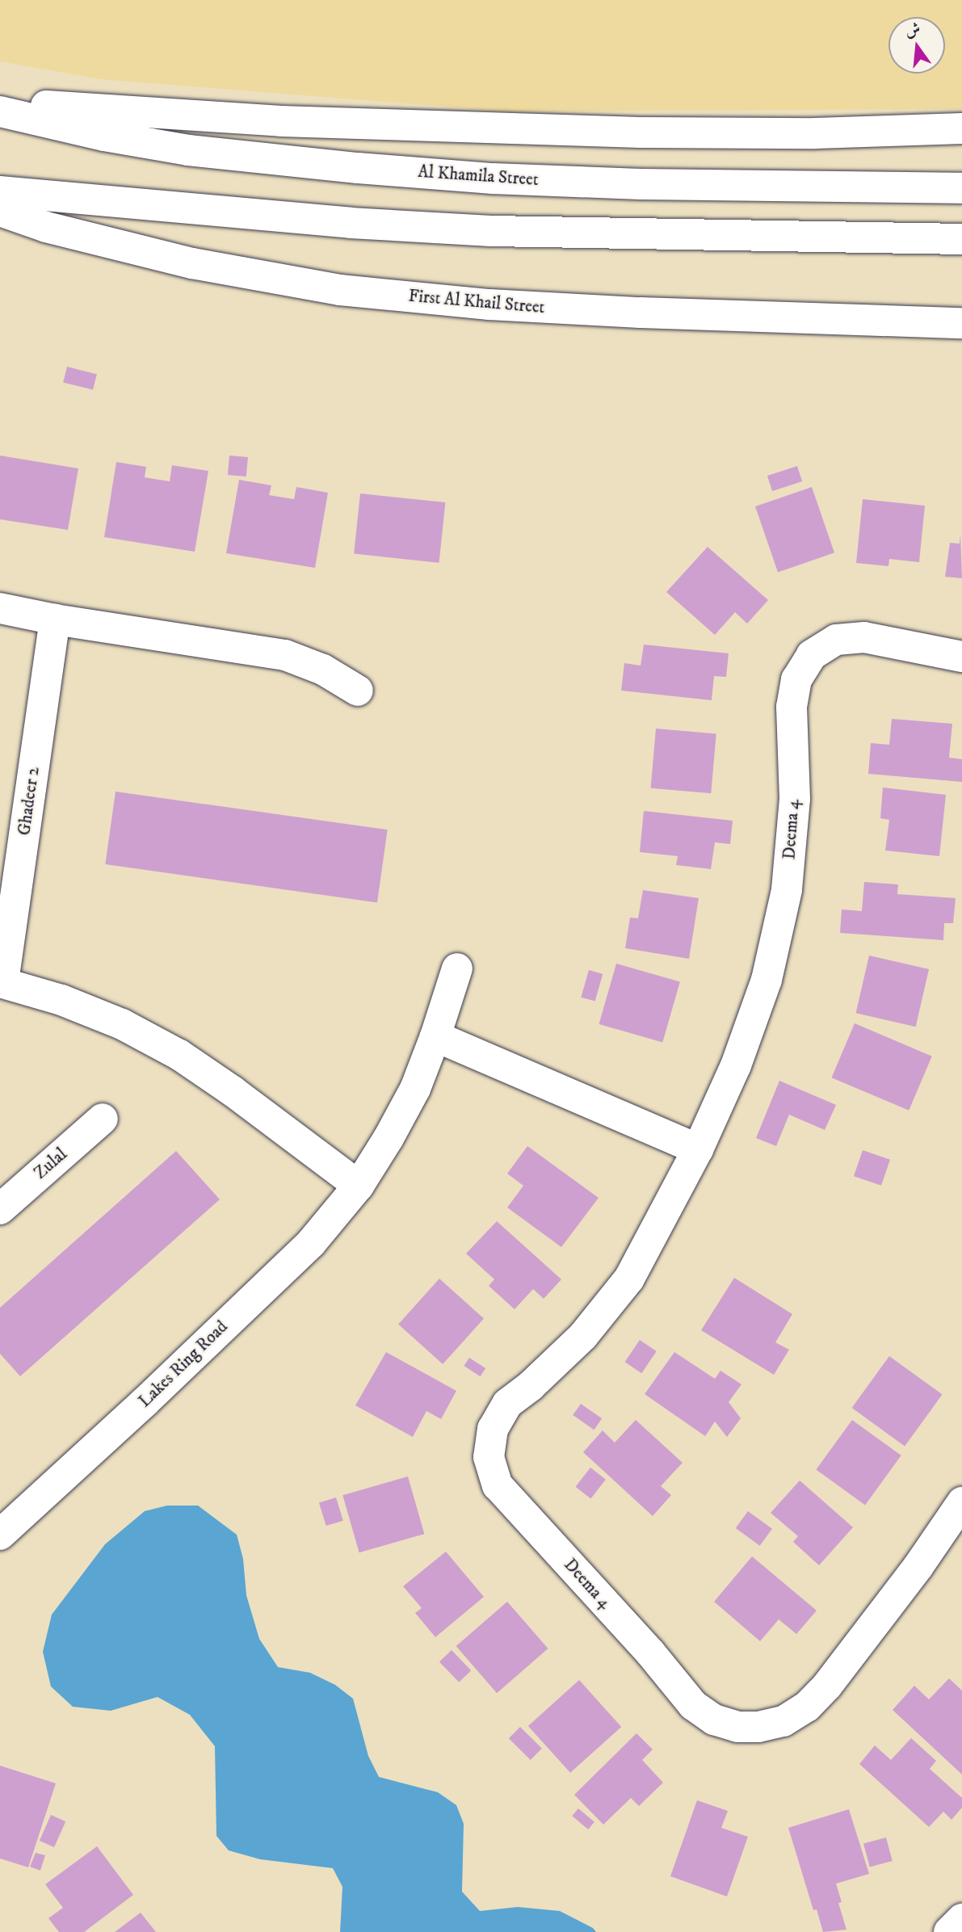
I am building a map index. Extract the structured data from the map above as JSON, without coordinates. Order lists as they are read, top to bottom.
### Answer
{
  "streets": {
    "street": [
      "Al Khamila Street",
      "First Al Khail Street",
      "Ghadeer 2",
      "Deema 4",
      "Zulal",
      "Lakes Ring Road"
    ]
  },
  "north": "top"
}
